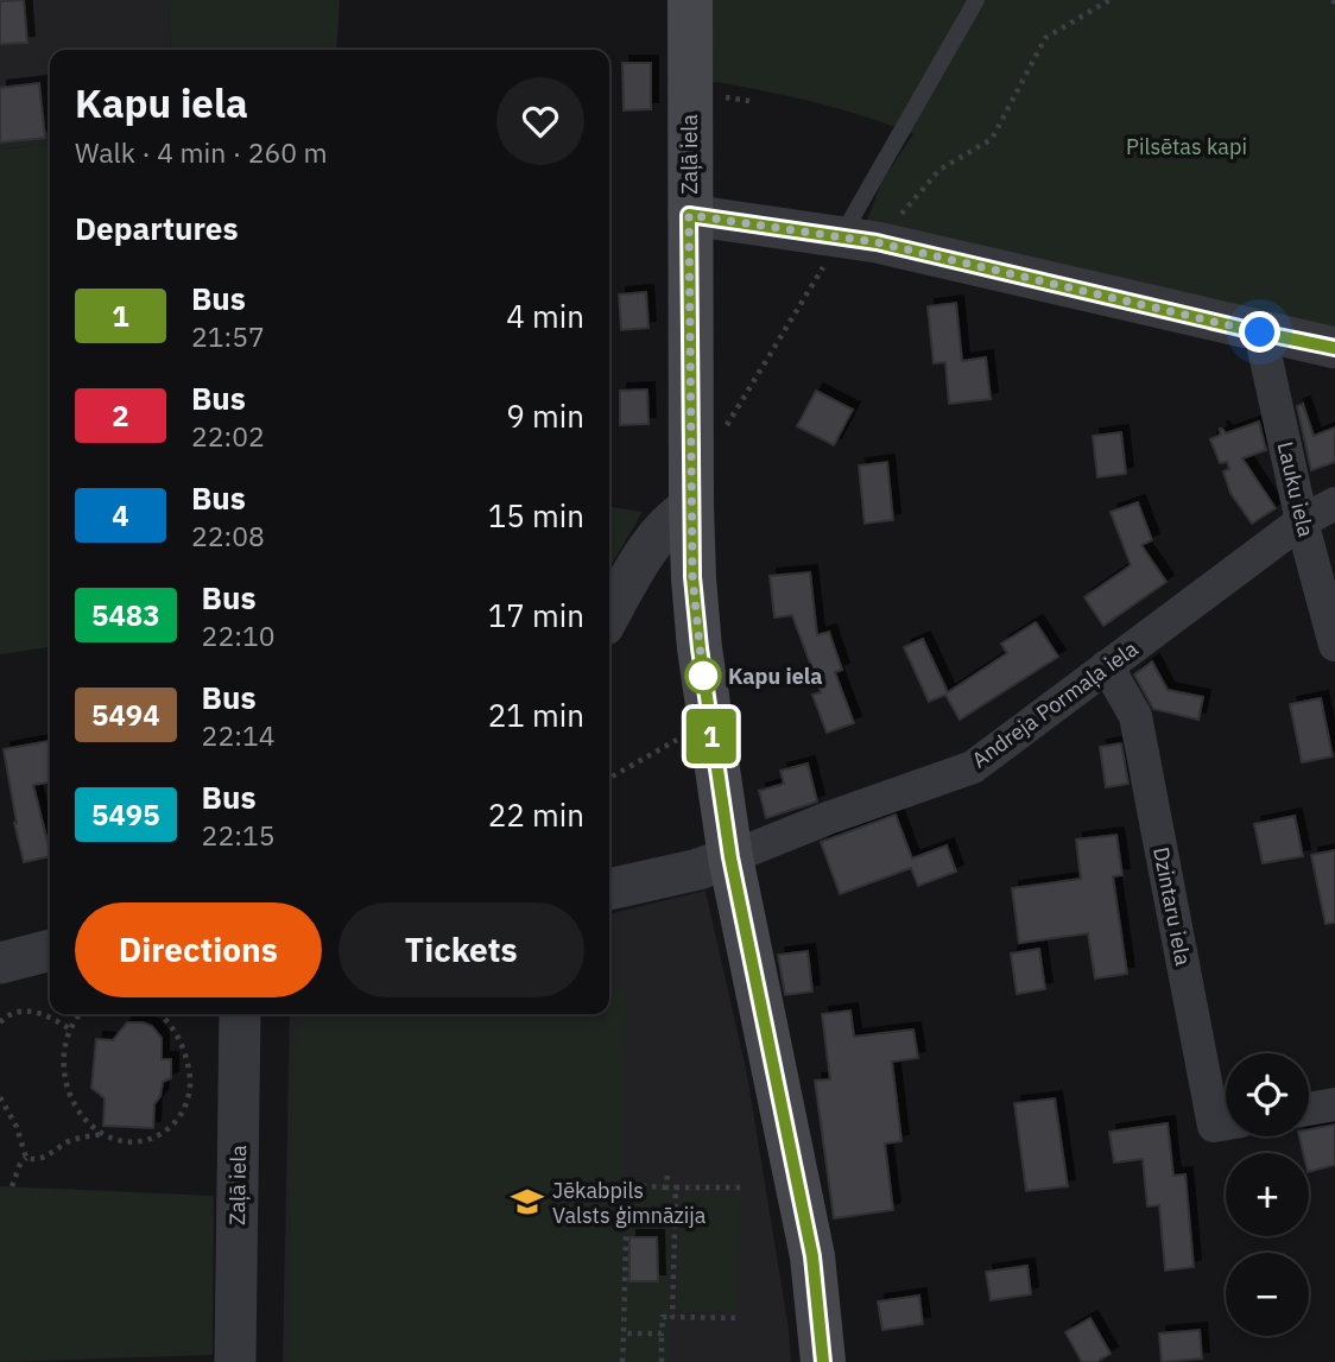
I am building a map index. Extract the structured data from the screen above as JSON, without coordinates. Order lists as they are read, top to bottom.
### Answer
{
  "streets": {
    "main road": ["Zaļā iela"],
    "street": ["Lauku iela", "Andreja Pormaļa iela", "Dzintaru iela"]
  },
  "crossings": [
    ["Zaļā iela", "Andreja Pormaļa iela"],
    ["Lauku iela", "Andreja Pormaļa iela"],
    ["Andreja Pormaļa iela", "Dzintaru iela"]
  ],
  "parks": ["Pilsētas kapi"],
  "places": {
    "other": ["Kapu iela"],
    "school or university": ["Jēkabpils Valsts ģimnāzija"]
  },
  "lines": ["bus line 1"],
  "page": {
    "on_map": "1",
    "heading": [
      ["Kapu iela", "Walk · 4 min · 260 m"],
      "Departures"
    ],
    "list": [
      {
        "mark": "1",
        "name": "Bus",
        "note": "21:57",
        "value": "4 min"
      },
      {
        "mark": "2",
        "name": "Bus",
        "note": "22:02",
        "value": "9 min"
      },
      {
        "mark": "4",
        "name": "Bus",
        "note": "22:08",
        "value": "15 min"
      },
      {
        "mark": "5483",
        "name": "Bus",
        "note": "22:10",
        "value": "17 min"
      },
      {
        "mark": "5494",
        "name": "Bus",
        "note": "22:14",
        "value": "21 min"
      },
      {
        "mark": "5495",
        "name": "Bus",
        "note": "22:15",
        "value": "22 min"
      }
    ],
    "buttons": ["Directions", "Tickets"],
    "map_buttons": ["+", "−"]
  }
}
